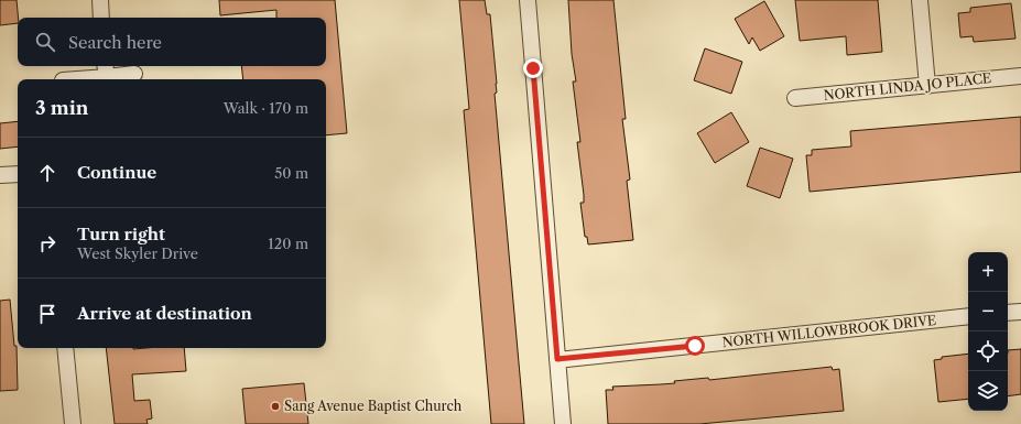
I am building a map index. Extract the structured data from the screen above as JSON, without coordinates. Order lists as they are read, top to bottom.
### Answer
{
  "streets": {
    "street": ["NORTH LINDA JO PLACE", "NORTH WILLOWBROOK DRIVE"]
  },
  "places": ["Sang Avenue Baptist Church"],
  "page": {
    "search": "Search here",
    "heading": ["3 min", "Walk · 170 m"],
    "list": [
      ["Continue", "50 m"],
      ["Turn right", "West Skyler Drive", "120 m"],
      "Arrive at destination"
    ],
    "map_buttons": ["+", "−"]
  }
}
